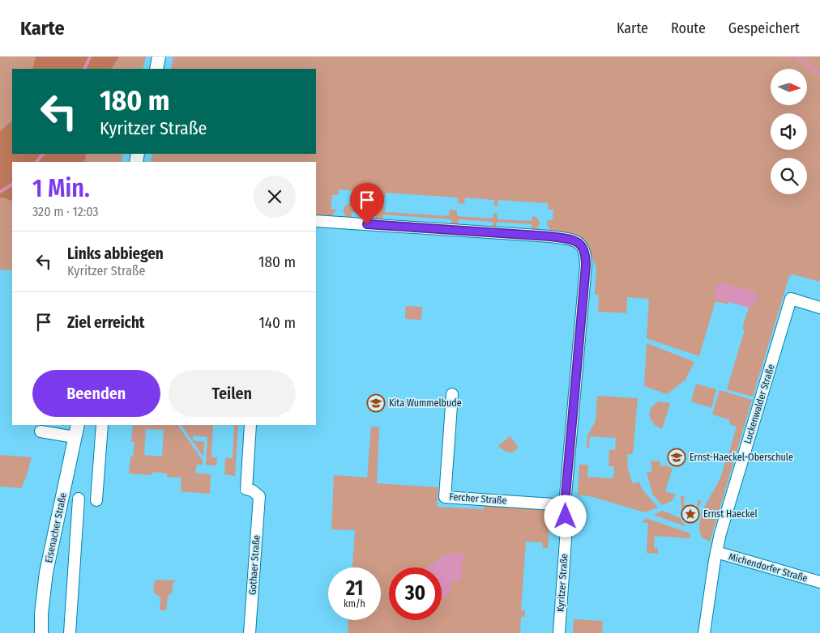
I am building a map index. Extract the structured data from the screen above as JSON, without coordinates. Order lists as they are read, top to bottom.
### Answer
{
  "streets": {
    "street": [
      "Luckenwalder Straße",
      "Fercher Straße",
      "Eisenacher Straße",
      "Gothaer Straße",
      "Michendorfer Straße",
      "Kyritzer Straße"
    ]
  },
  "crossings": [
    ["Luckenwalder Straße", "Michendorfer Straße"],
    ["Fercher Straße", "Kyritzer Straße"]
  ],
  "places": {
    "school or university": ["Kita Wummelbude", "Ernst-Haeckel-Oberschule"],
    "place": ["Ernst Haeckel"]
  },
  "north": "right",
  "page": {
    "header": "Karte",
    "nav": ["Karte", "Route", "Gespeichert"],
    "turn": ["180 m", "Kyritzer Straße"],
    "heading": ["1 Min.", "320 m · 12:03"],
    "list": [
      {
        "name": "Links abbiegen",
        "note": "Kyritzer Straße",
        "value": "180 m"
      },
      {
        "name": "Ziel erreicht",
        "value": "140 m"
      }
    ],
    "buttons": ["Beenden", "Teilen"],
    "speed": "21 km/h",
    "limit": "30"
  }
}
